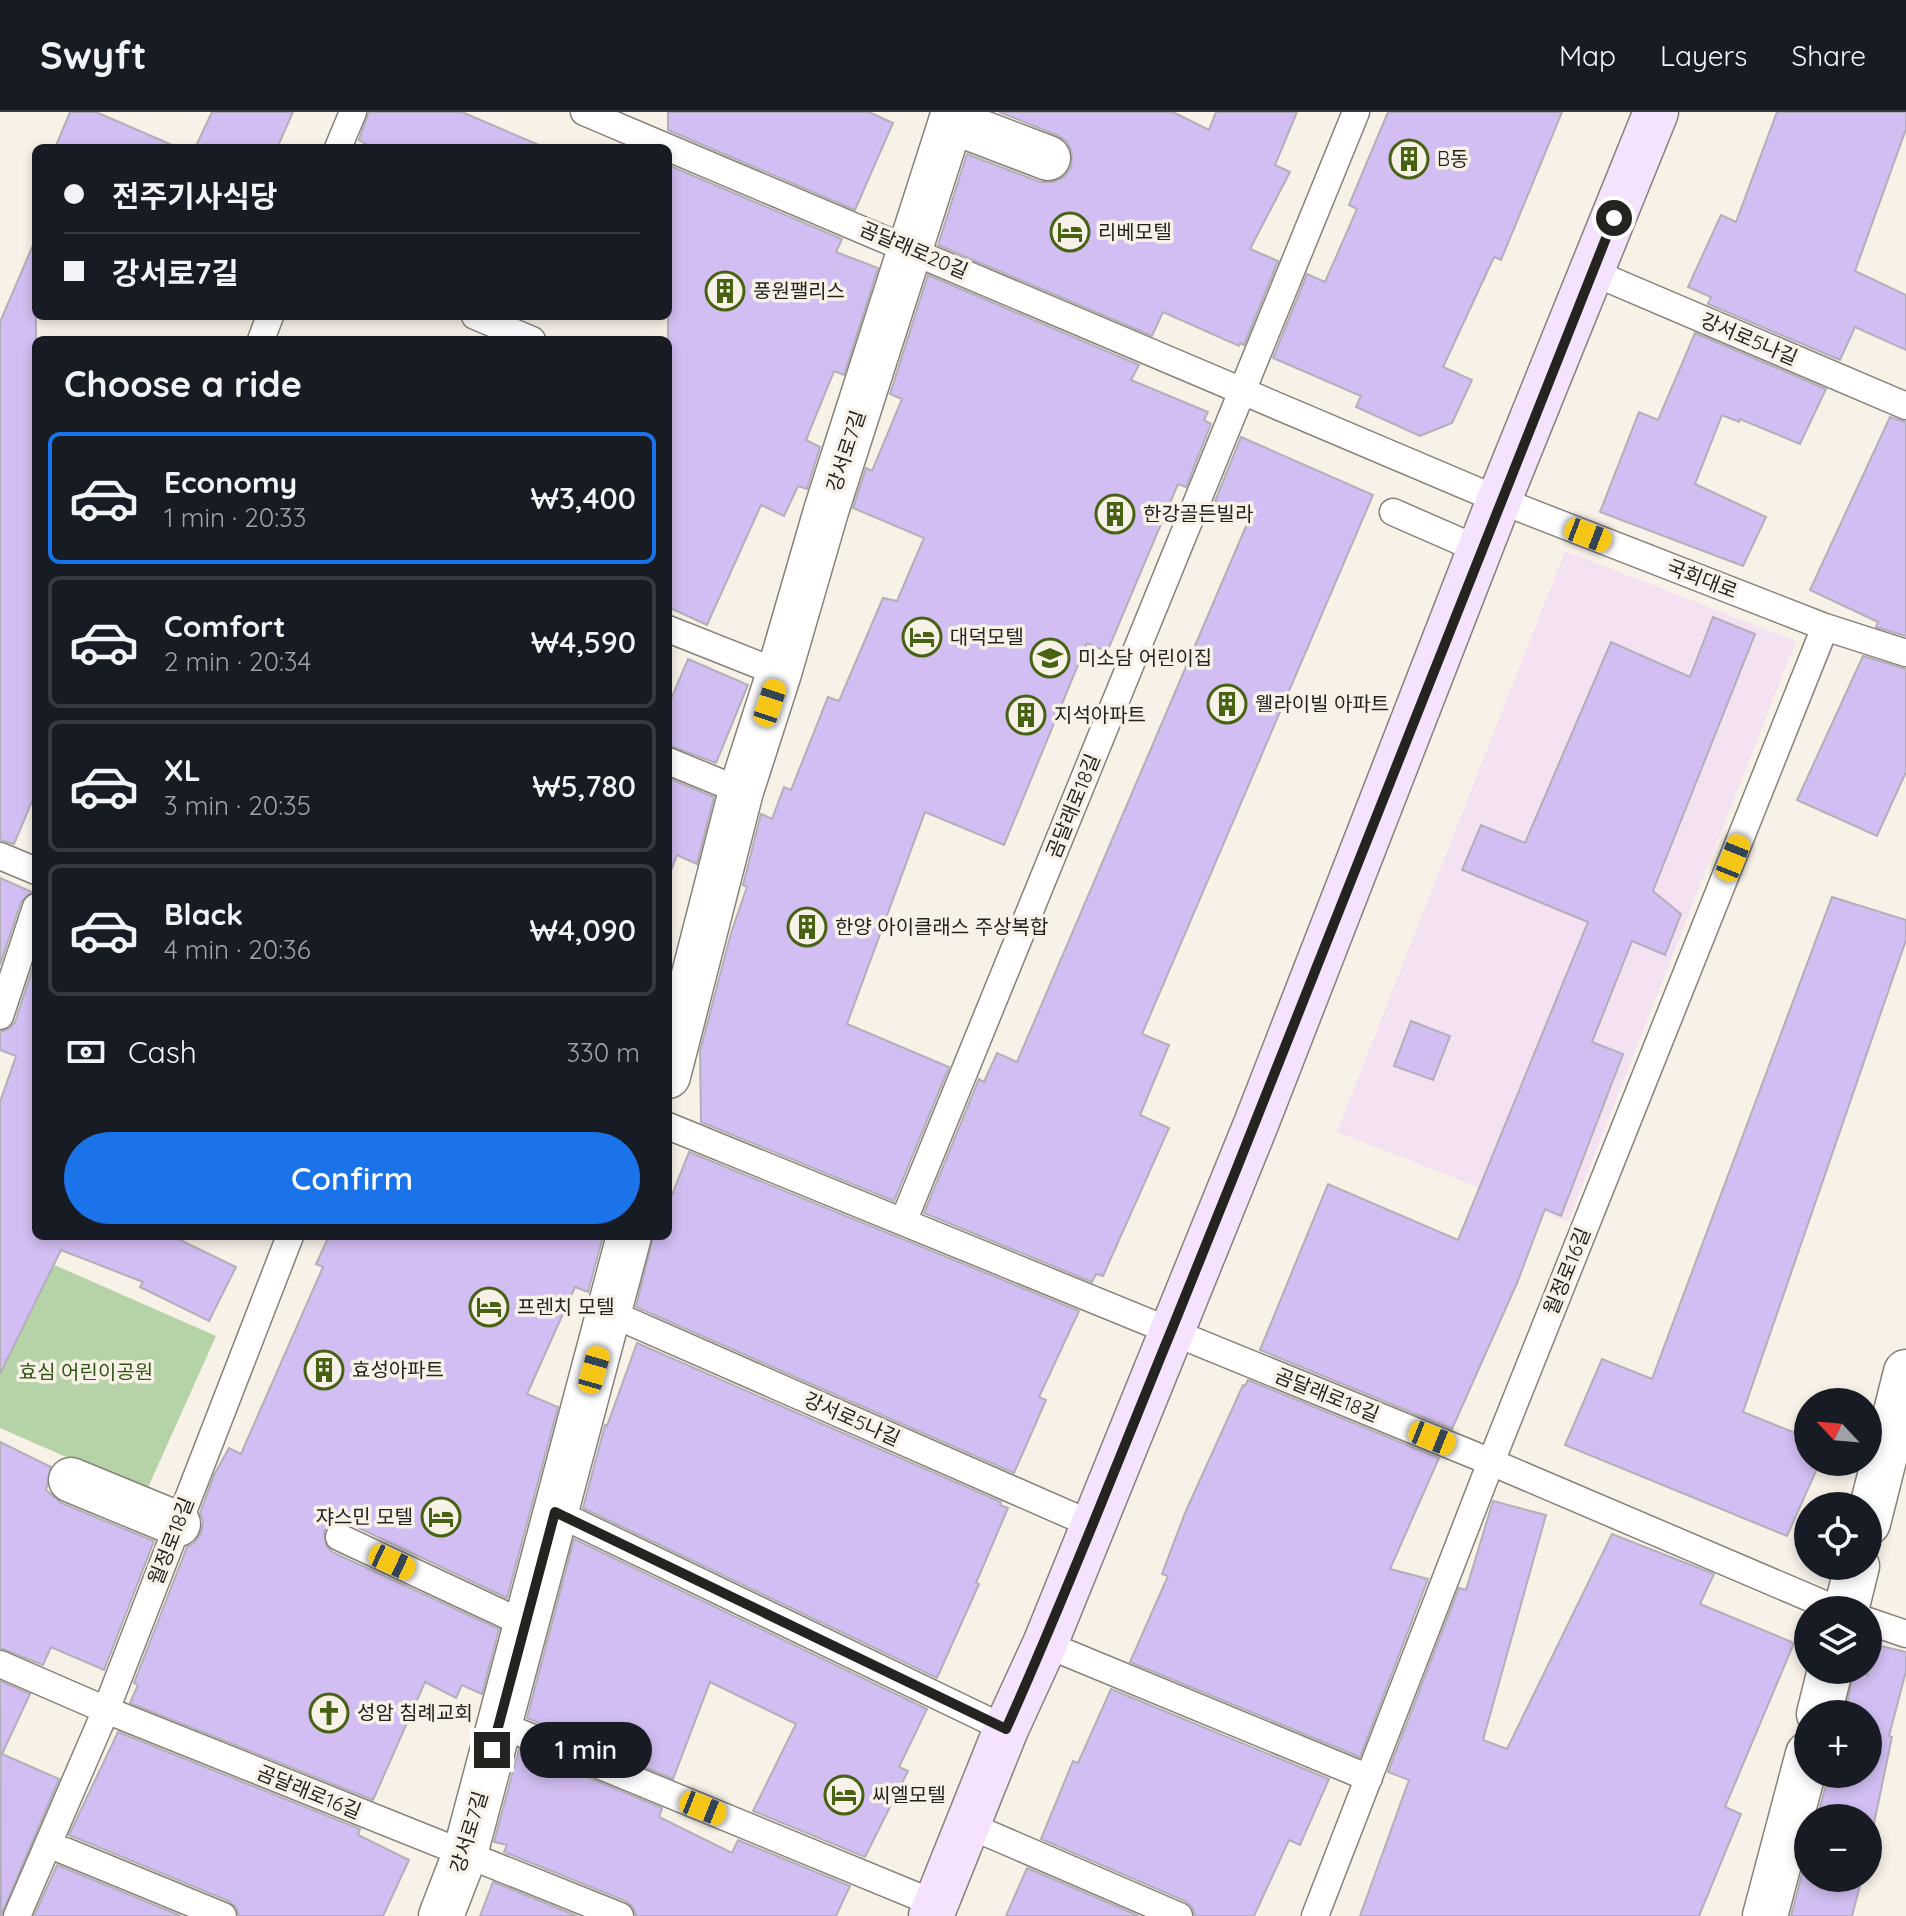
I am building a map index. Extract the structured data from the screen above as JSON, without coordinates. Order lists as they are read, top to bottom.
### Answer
{
  "streets": {
    "street": ["강서로7길"],
    "lane": [
      "곰달래로20길",
      "강서로5나길",
      "국회대로",
      "곰달래로18길",
      "월정로16길",
      "월정로18길",
      "곰달래로16길"
    ]
  },
  "crossings": [
    ["곰달래로20길", "강서로7길"],
    ["곰달래로20길", "국회대로"],
    ["곰달래로20길", "곰달래로18길"],
    ["강서로5나길", "강서로7길"],
    ["강서로7길", "곰달래로16길"],
    ["국회대로", "월정로16길"],
    ["곰달래로18길", "월정로16길"],
    ["월정로18길", "곰달래로16길"]
  ],
  "parks": ["효심 어린이공원"],
  "places": {
    "building": [
      "B동",
      "풍원팰리스",
      "한강골든빌라",
      "웰라이빌 아파트",
      "지석아파트",
      "한양 아이클래스 주상복합",
      "효성아파트"
    ],
    "hotel": [
      "리베모텔",
      "대덕모텔",
      "프렌치 모텔",
      "쟈스민 모텔",
      "씨엘모텔"
    ],
    "school or university": ["미소담 어린이집"],
    "church": ["성암 침례교회"]
  },
  "north": "top left",
  "page": {
    "header": "Swyft",
    "nav": ["Map", "Layers", "Share"],
    "banner": ["전주기사식당", "강서로7길"],
    "heading": "Choose a ride",
    "list": [
      {
        "name": "Economy",
        "note": "1 min · 20:33",
        "value": "₩3,400"
      },
      {
        "name": "Comfort",
        "note": "2 min · 20:34",
        "value": "₩4,590"
      },
      {
        "name": "XL",
        "note": "3 min · 20:35",
        "value": "₩5,780"
      },
      {
        "name": "Black",
        "note": "4 min · 20:36",
        "value": "₩4,090"
      }
    ],
    "pay": ["Cash", "330 m"],
    "buttons": "Confirm",
    "map_buttons": ["+", "−"],
    "bubble": "1 min"
  }
}
